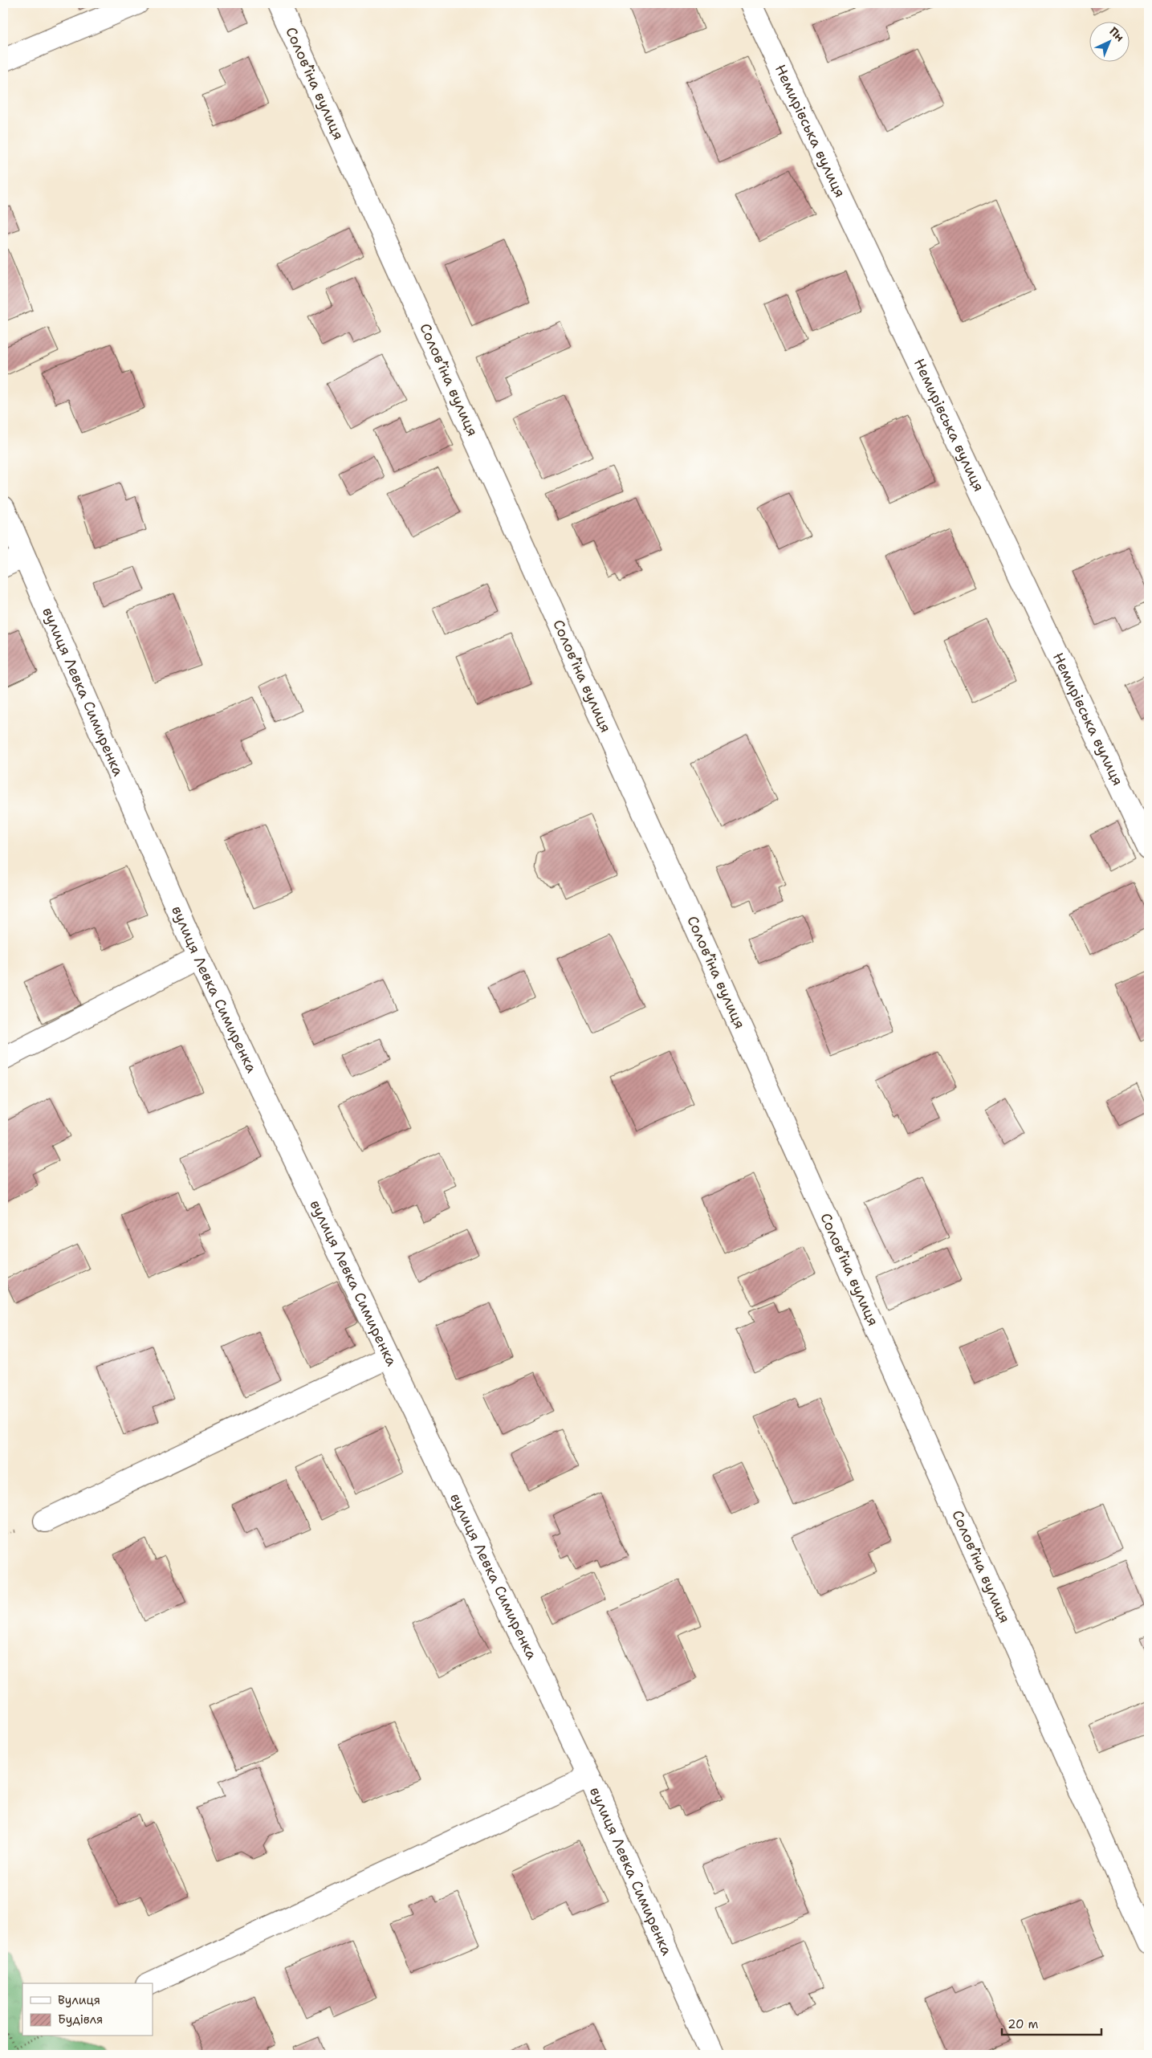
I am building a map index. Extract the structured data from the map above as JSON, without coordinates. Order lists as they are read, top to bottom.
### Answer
{
  "streets": {
    "street": ["Соловʼїна вулиця", "Немирівська вулиця", "вулиця Левка Симиренка"]
  },
  "legend": ["Вулиця", "Будівля"],
  "scale_bar": "20 m",
  "north": "top right"
}
